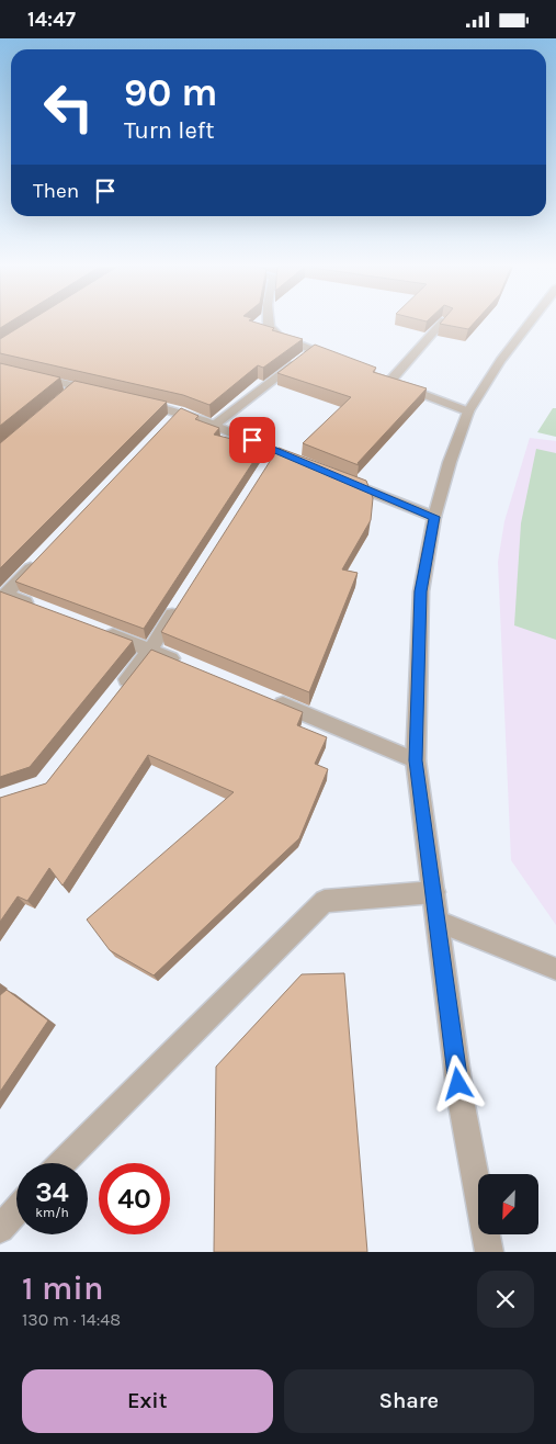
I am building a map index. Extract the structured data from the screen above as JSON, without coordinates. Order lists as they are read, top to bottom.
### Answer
{
  "north": "bottom left",
  "page": {
    "status": "14:47",
    "turn": ["90 m", "Turn left"],
    "then": "Then",
    "speed": "34 km/h",
    "limit": "40",
    "heading": ["1 min", "130 m · 14:48"],
    "buttons": ["Exit", "Share"]
  }
}
